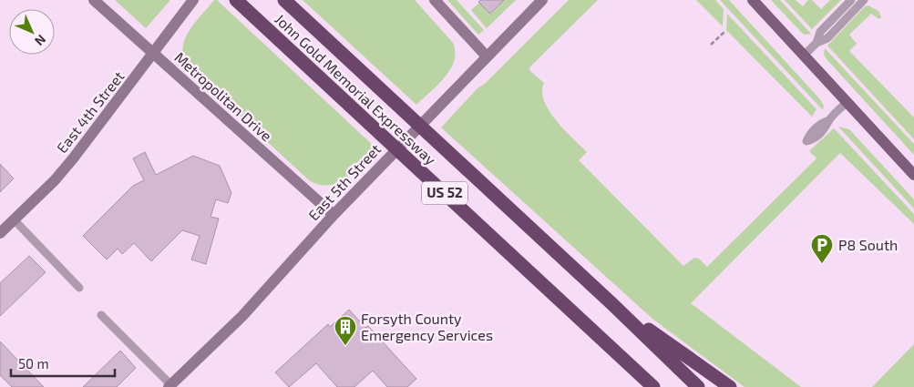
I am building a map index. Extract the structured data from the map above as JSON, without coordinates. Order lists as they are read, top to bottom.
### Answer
{
  "streets": {
    "highway": ["John Gold Memorial Expressway", "US 52"],
    "street": ["Metropolitan Drive", "East 4th Street", "East 5th Street"]
  },
  "crossings": [
    ["Metropolitan Drive", "East 4th Street"],
    ["Metropolitan Drive", "East 5th Street"]
  ],
  "places": {
    "parking": ["P8 South"],
    "building": ["Forsyth County Emergency Services"]
  },
  "scale_bar": "50 m",
  "north": "bottom right"
}
